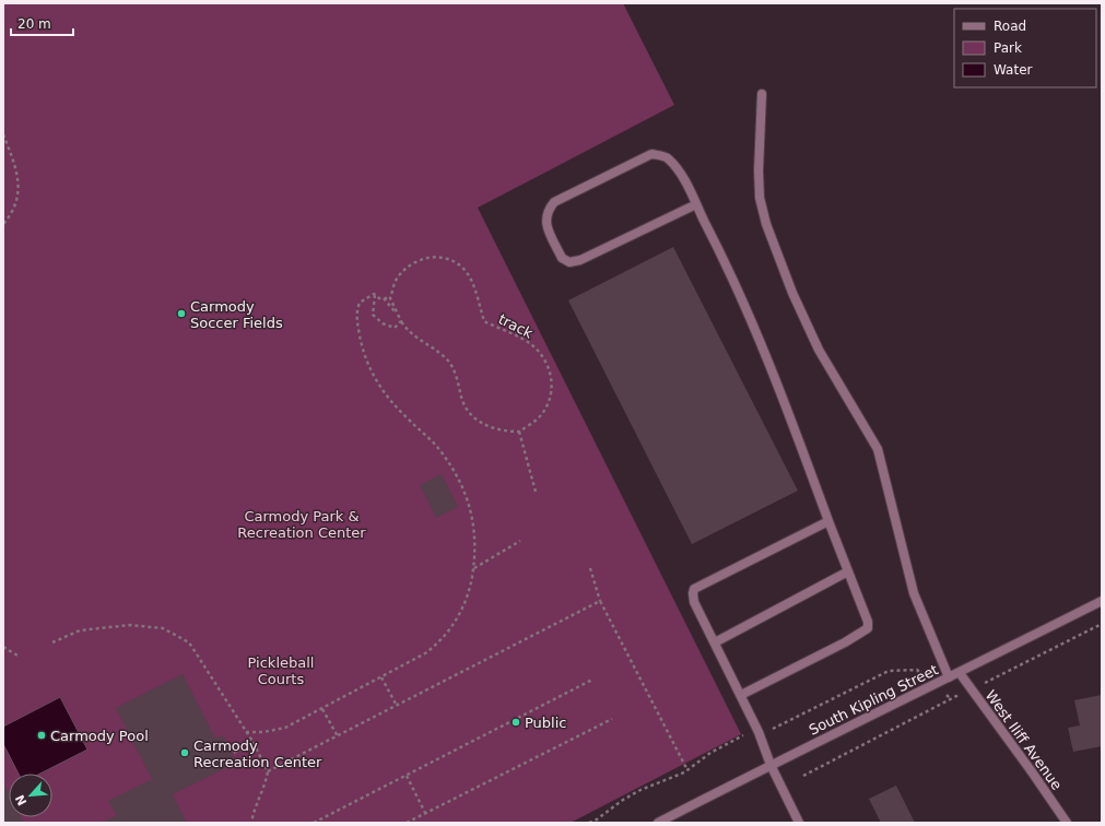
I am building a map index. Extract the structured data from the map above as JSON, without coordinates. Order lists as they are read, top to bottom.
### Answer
{
  "streets": {
    "street": ["South Kipling Street", "West Iliff Avenue"],
    "path": ["track"]
  },
  "crossings": [
    ["South Kipling Street", "West Iliff Avenue"]
  ],
  "parks": ["Carmody Park & Recreation Center", "Pickleball Courts"],
  "places": [
    "Carmody Soccer Fields",
    "Public",
    "Carmody Pool",
    "Carmody Recreation Center"
  ],
  "legend": ["Road", "Park", "Water"],
  "scale_bar": "20 m",
  "north": "bottom left"
}
